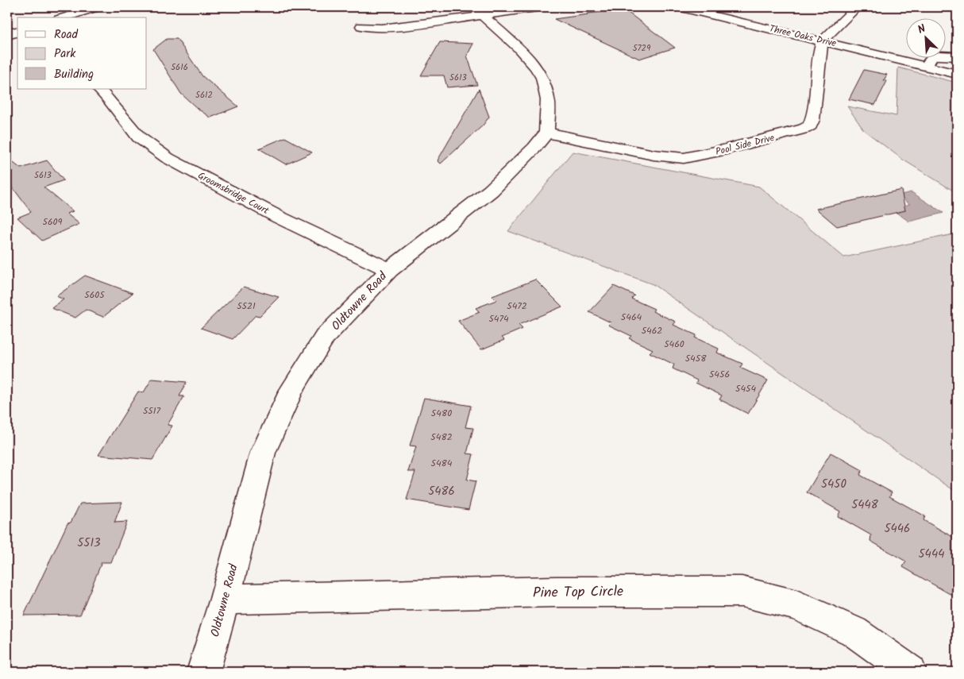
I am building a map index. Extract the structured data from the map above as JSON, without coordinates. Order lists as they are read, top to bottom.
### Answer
{
  "streets": {
    "street": [
      "Three Oaks Drive",
      "Pool Side Drive",
      "Groomsbridge Court",
      "Oldtowne Road",
      "Pine Top Circle"
    ]
  },
  "crossings": [
    ["Three Oaks Drive", "Pool Side Drive"],
    ["Pool Side Drive", "Oldtowne Road"],
    ["Groomsbridge Court", "Oldtowne Road"],
    ["Oldtowne Road", "Pine Top Circle"]
  ],
  "house_numbers": [
    "5729",
    "5616",
    "5613",
    "5612",
    "5613",
    "5609",
    "5605",
    "5521",
    "5472",
    "5464",
    "5474",
    "5462",
    "5460",
    "5458",
    "5456",
    "5454",
    "5517",
    "5480",
    "5482",
    "5484",
    "5450",
    "5486",
    "5448",
    "5446",
    "5513",
    "5444"
  ],
  "legend": ["Road", "Park", "Building"],
  "north": "top left"
}
